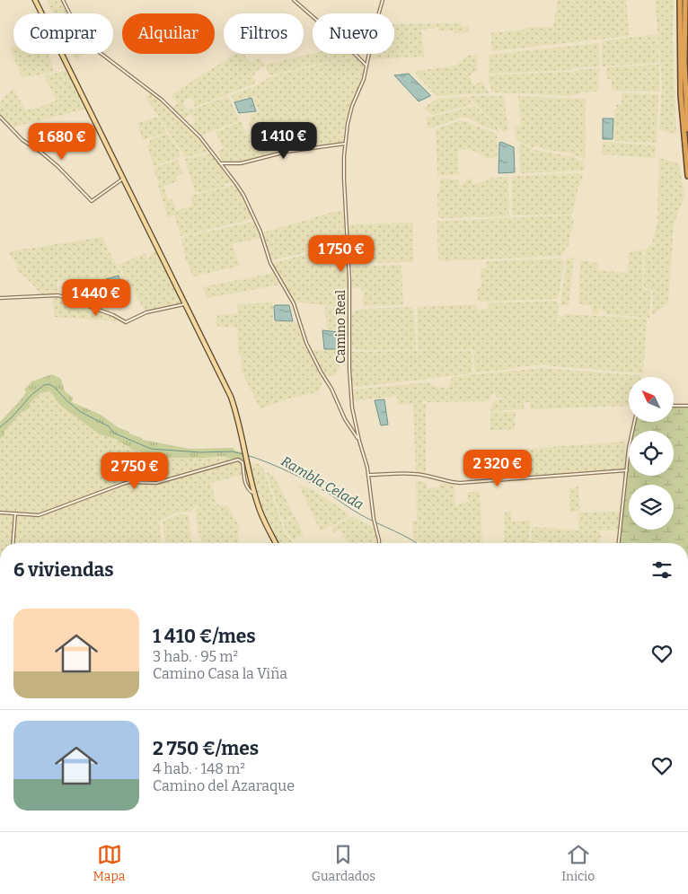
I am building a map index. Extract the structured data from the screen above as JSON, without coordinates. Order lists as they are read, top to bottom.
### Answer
{
  "streets": {
    "street": ["Camino Real"]
  },
  "water": ["Rambla Celada"],
  "north": "top left",
  "page": {
    "chip": [
      "Comprar",
      "Alquilar",
      "Filtros",
      "Nuevo"
    ],
    "price": [
      "1 410 €",
      "1 680 €",
      "1 750 €",
      "1 440 €",
      "2 320 €",
      "2 750 €"
    ],
    "heading": "6 viviendas",
    "list": [
      {
        "name": "1 410 €/mes",
        "note": "3 hab. · 95 m² · Camino Casa la Viña"
      },
      {
        "name": "2 750 €/mes",
        "note": "4 hab. · 148 m² · Camino del Azaraque"
      }
    ],
    "tabs": ["Mapa", "Guardados", "Inicio"]
  }
}
